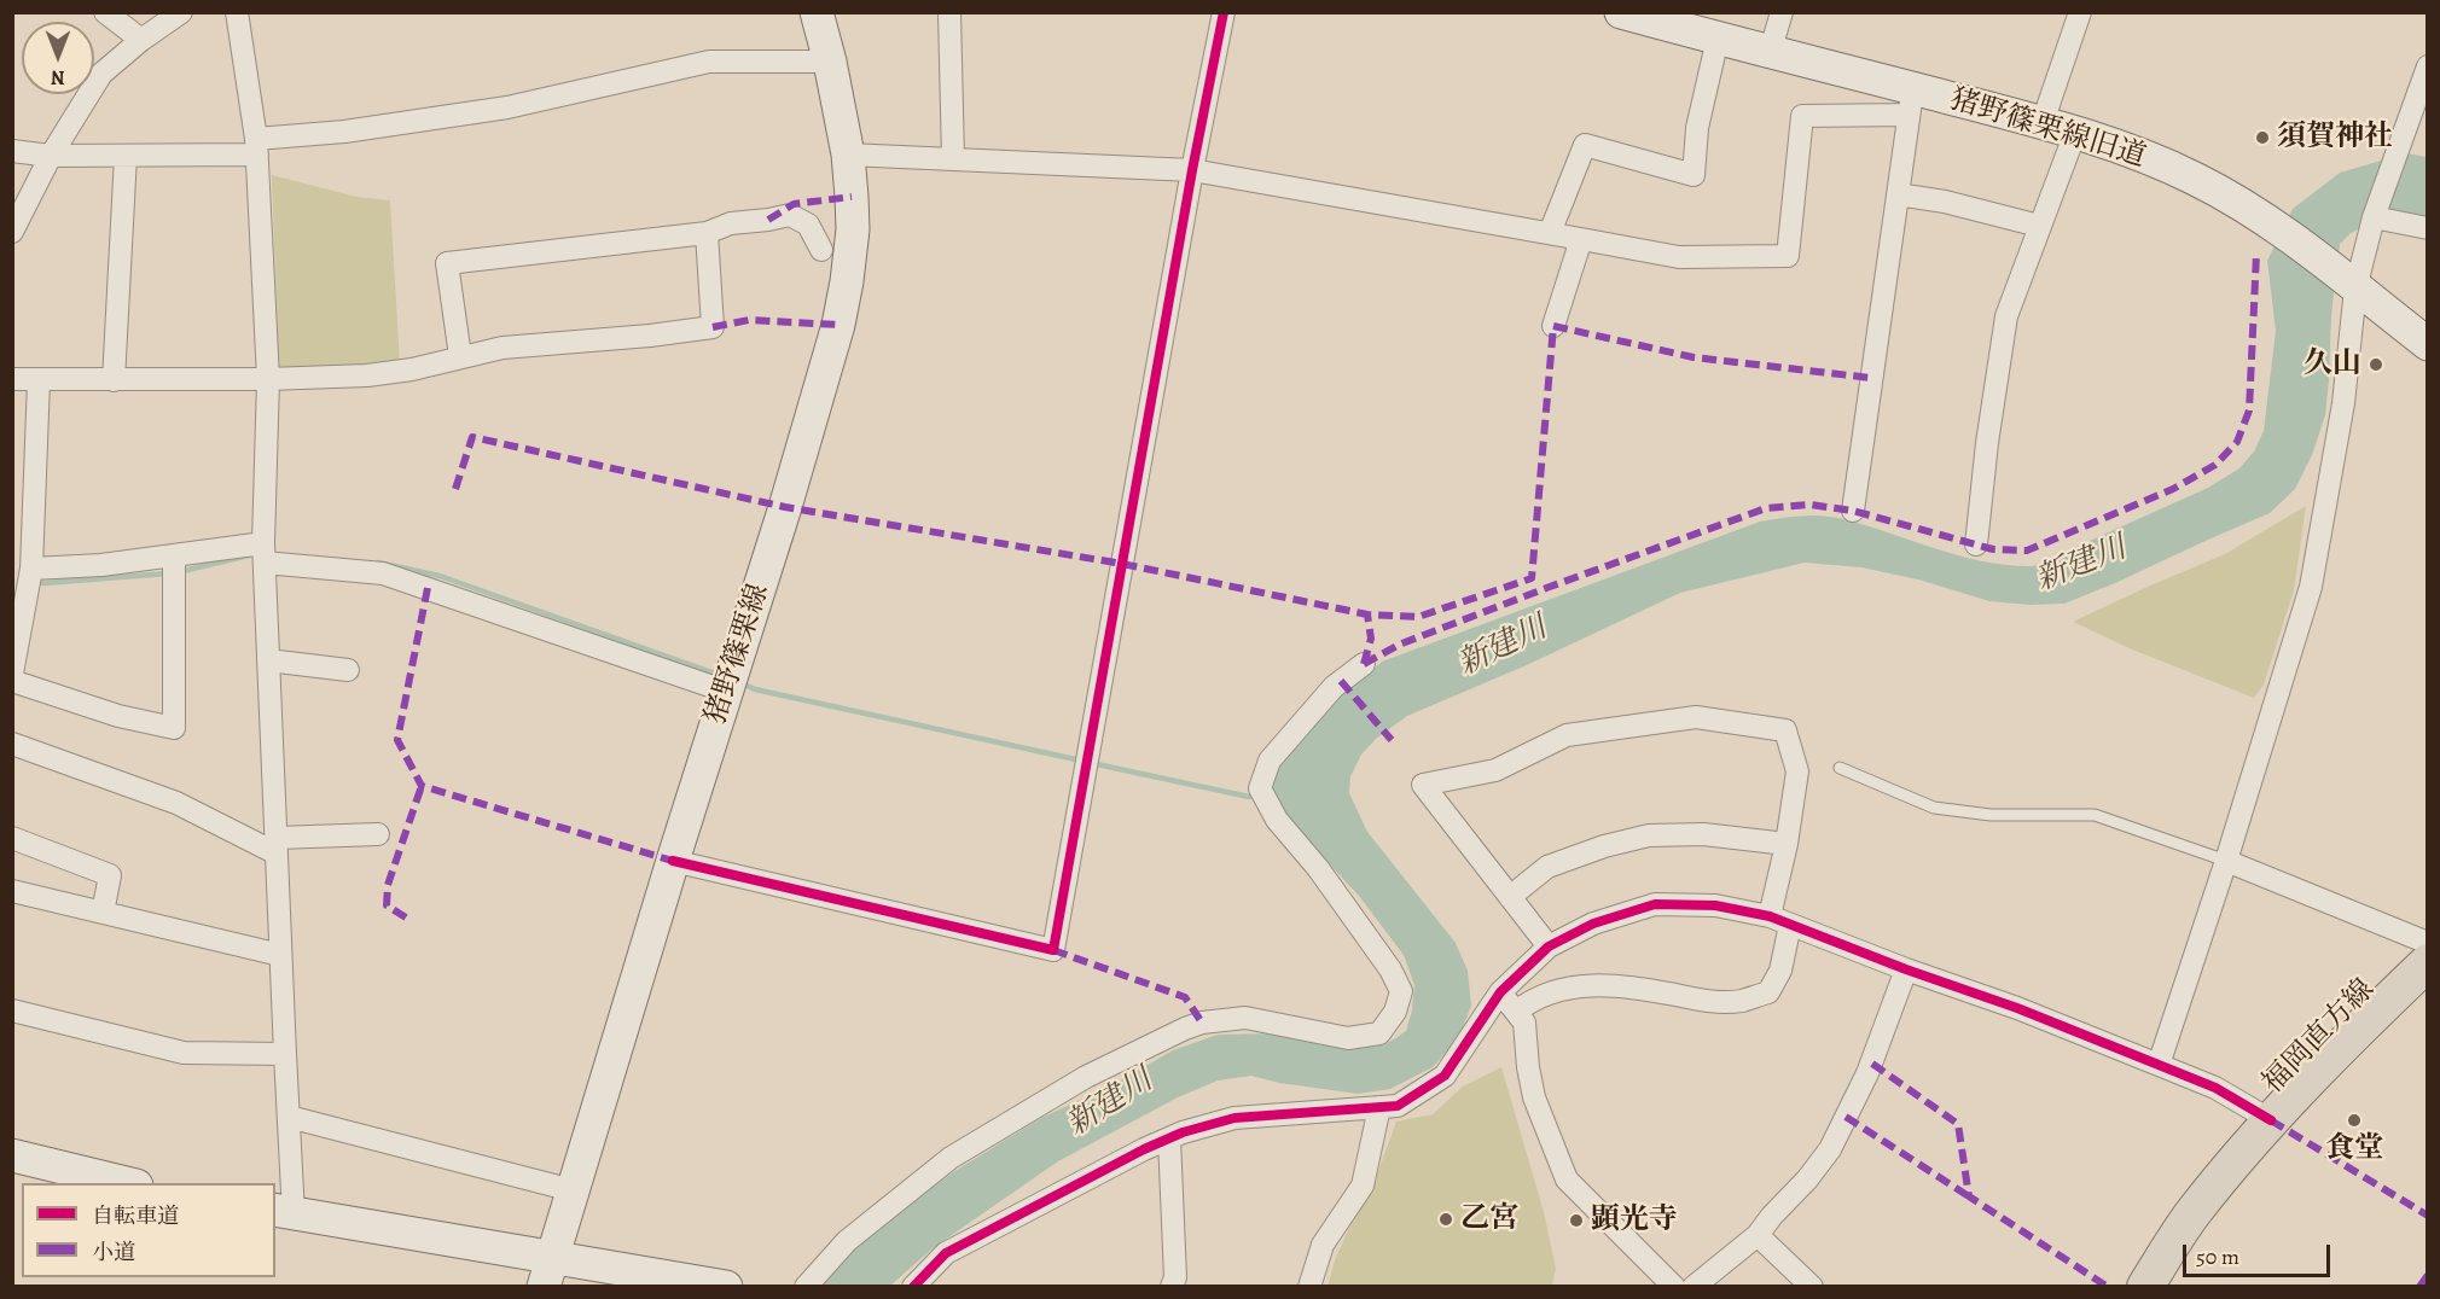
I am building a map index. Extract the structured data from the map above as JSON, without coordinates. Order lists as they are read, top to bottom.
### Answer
{
  "streets": {
    "main road": ["福岡直方線"],
    "street": ["猪野篠栗線旧道", "猪野篠栗線"]
  },
  "water": ["新建川"],
  "places": [
    "須賀神社",
    "久山",
    "食堂",
    "乙宮",
    "顕光寺"
  ],
  "legend": ["自転車道", "小道"],
  "scale_bar": "50 m",
  "north": "bottom"
}
